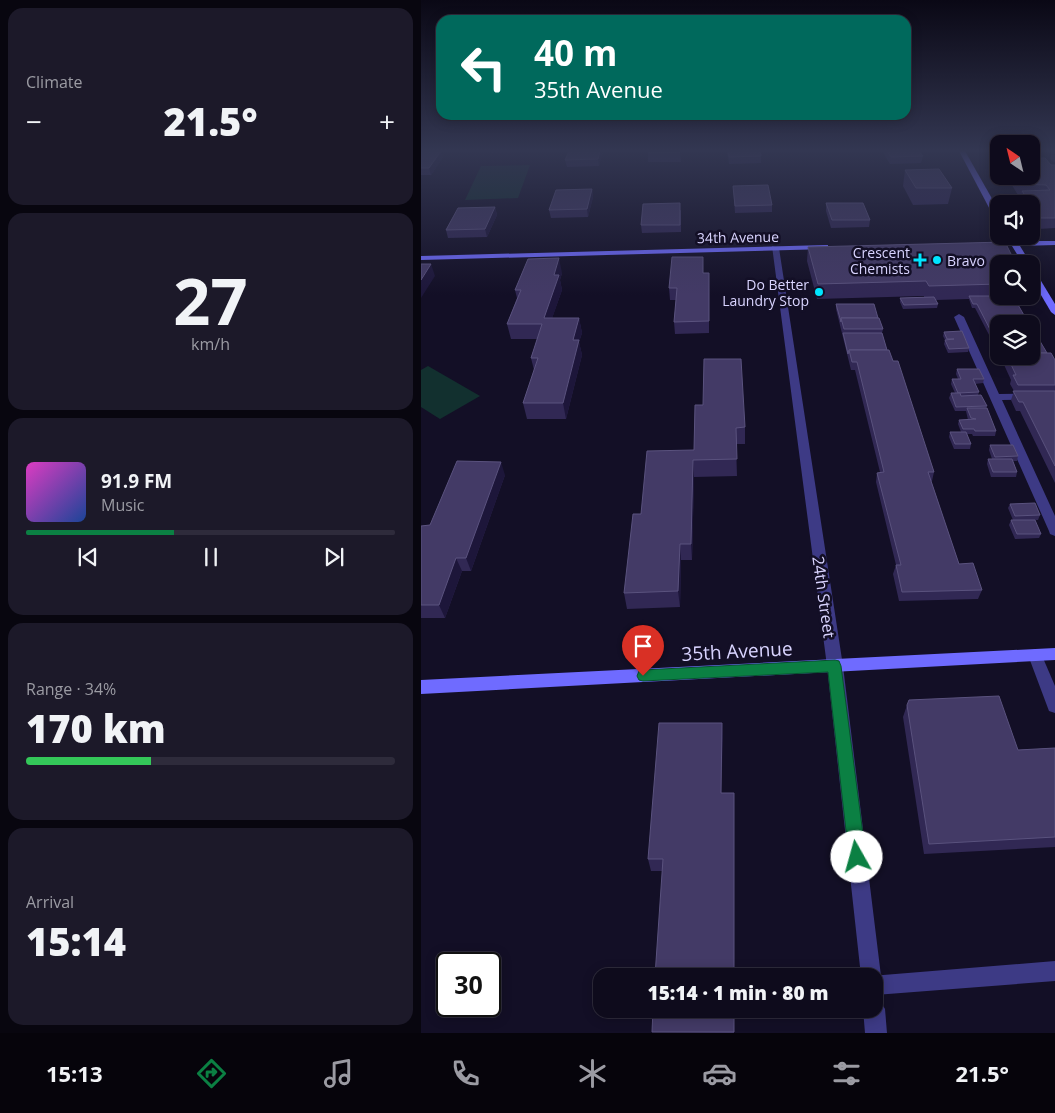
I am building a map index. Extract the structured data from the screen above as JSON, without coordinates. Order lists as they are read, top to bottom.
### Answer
{
  "streets": {
    "street": ["34th Avenue", "24th Street", "35th Avenue"]
  },
  "crossings": [
    ["34th Avenue", "24th Street"],
    ["24th Street", "35th Avenue"]
  ],
  "places": {
    "health": ["Crescent Chemists"],
    "other": ["Bravo", "Do Better Laundry Stop"]
  },
  "north": "top left",
  "page": {
    "tile": [
      "Climate",
      ["27", "km/h"],
      ["Range · 34%", "170 km"],
      ["Arrival", "15:14"]
    ],
    "turn": ["40 m", "35th Avenue"],
    "heat": ["−", "21.5°", "+"],
    "song": ["91.9 FM", "Music"],
    "limit": "30",
    "trip": "15:14 · 1 min · 80 m",
    "tabs": ["15:13", "21.5°"]
  }
}
